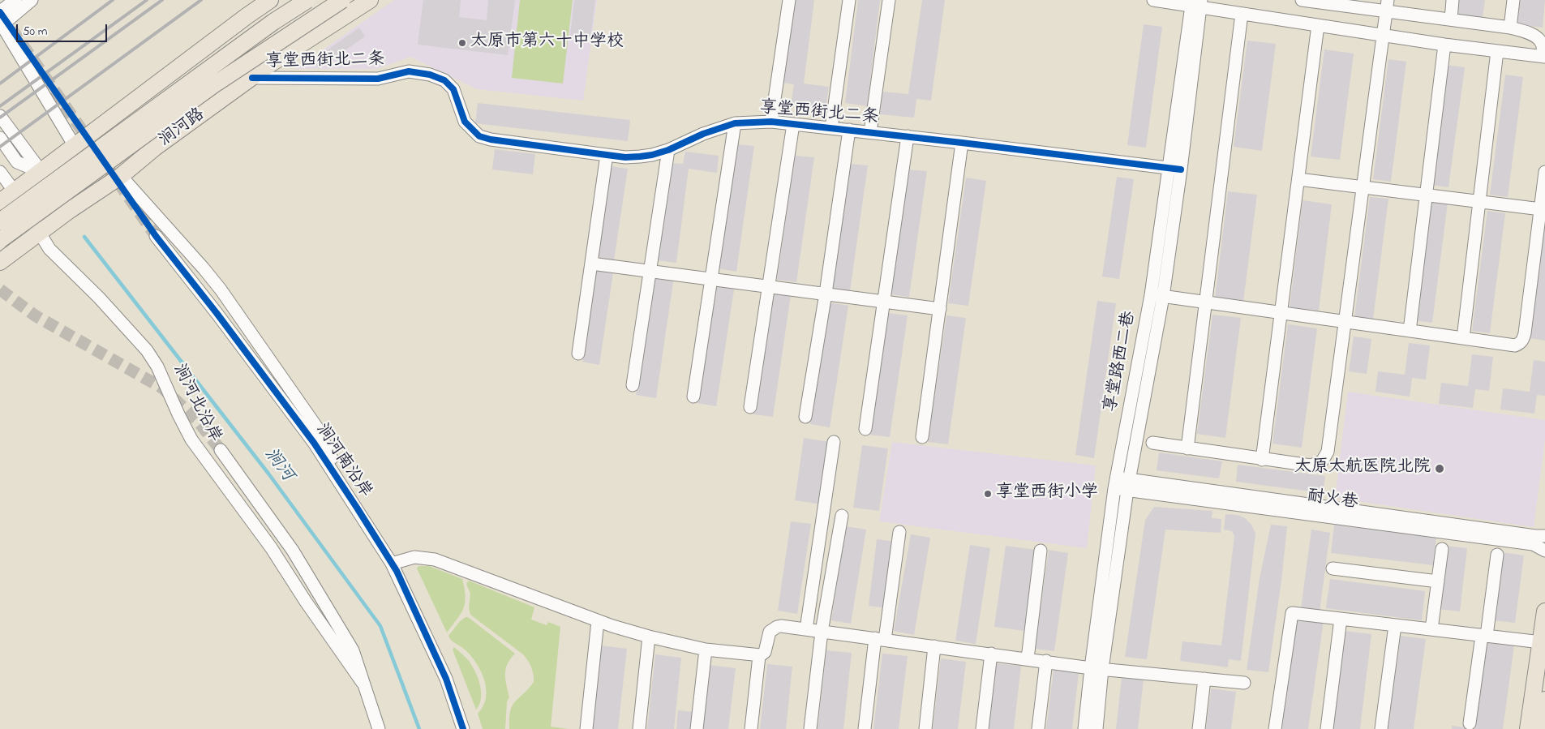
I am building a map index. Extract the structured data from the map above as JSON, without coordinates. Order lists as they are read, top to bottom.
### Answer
{
  "streets": {
    "main road": ["涧河路"],
    "street": [
      "享堂西街北二条",
      "享堂路西二巷",
      "涧河北沿岸",
      "涧河南沿岸",
      "耐火巷"
    ]
  },
  "crossings": [
    ["享堂西街北二条", "涧河路"],
    ["享堂西街北二条", "享堂路西二巷"],
    ["涧河路", "涧河北沿岸"],
    ["享堂路西二巷", "耐火巷"]
  ],
  "water": ["涧河"],
  "places": ["太原市第六十中学校", "太原太航医院北院", "享堂西街小学"],
  "scale_bar": "50 m"
}
